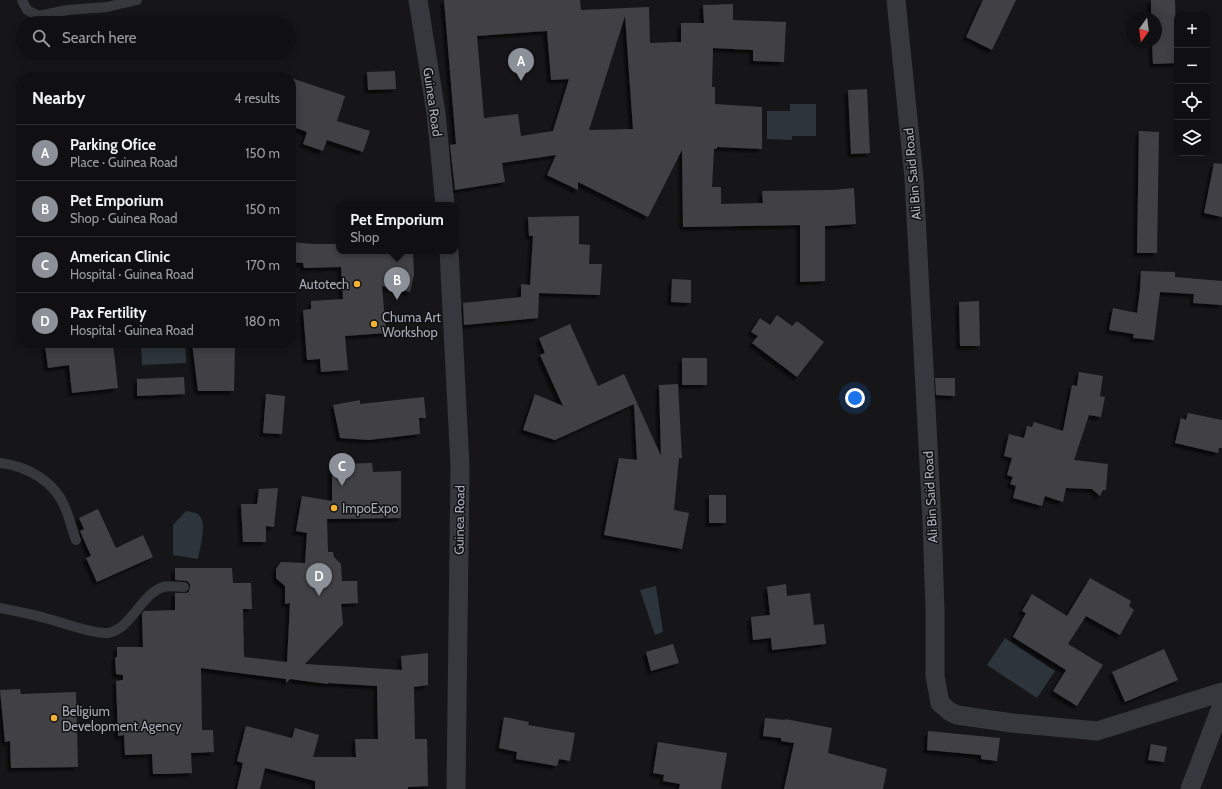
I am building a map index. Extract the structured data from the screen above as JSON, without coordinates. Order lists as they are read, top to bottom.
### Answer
{
  "streets": {
    "street": ["Guinea Road", "Ali Bin Said Road"]
  },
  "places": [
    "Autotech",
    "Chuma Art Workshop",
    "ImpoExpo",
    "Beligium Development Agency"
  ],
  "north": "bottom",
  "page": {
    "map_buttons": ["+", "−"],
    "search": "Search here",
    "pins": [
      "A",
      "B",
      "C",
      "D"
    ],
    "heading": ["Nearby", "4 results"],
    "list": [
      {
        "mark": "A",
        "name": "Parking Ofice",
        "note": "Place · Guinea Road",
        "value": "150 m"
      },
      {
        "mark": "B",
        "name": "Pet Emporium",
        "note": "Shop · Guinea Road",
        "value": "150 m"
      },
      {
        "mark": "C",
        "name": "American Clinic",
        "note": "Hospital · Guinea Road",
        "value": "170 m"
      },
      {
        "mark": "D",
        "name": "Pax Fertility",
        "note": "Hospital · Guinea Road",
        "value": "180 m"
      }
    ],
    "popup": ["Pet Emporium", "Shop"]
  }
}
